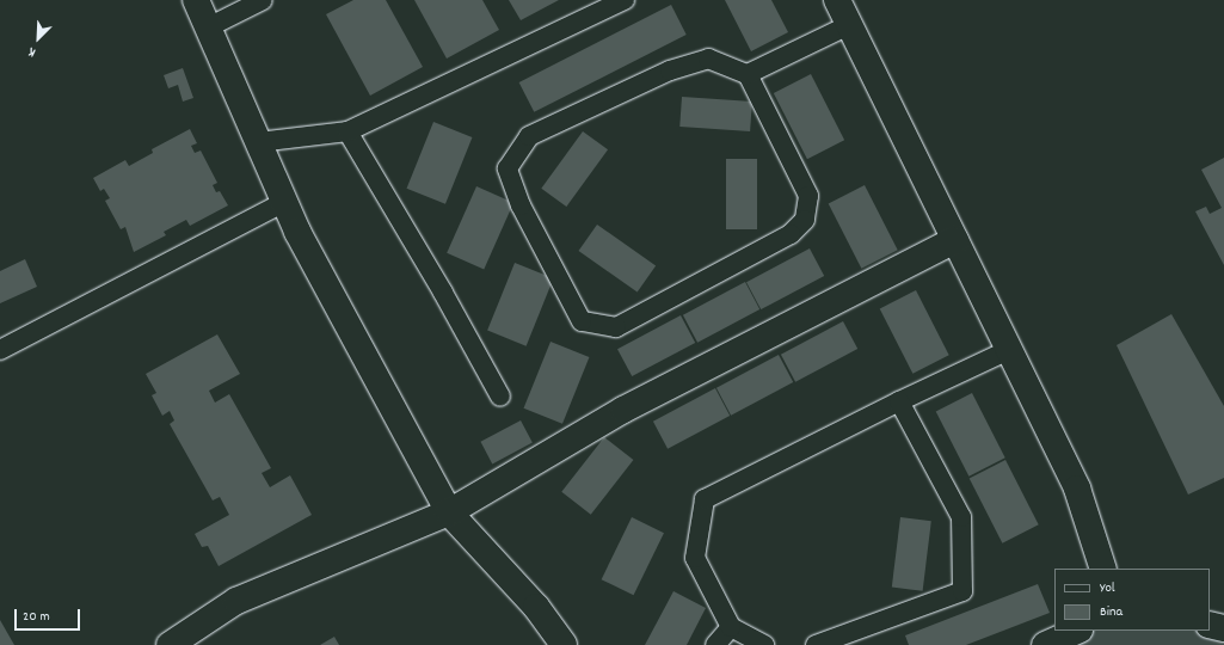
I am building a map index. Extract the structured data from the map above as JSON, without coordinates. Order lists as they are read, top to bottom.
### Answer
{
  "legend": ["Yol", "Bina"],
  "scale_bar": "20 m",
  "north": "bottom left"
}
